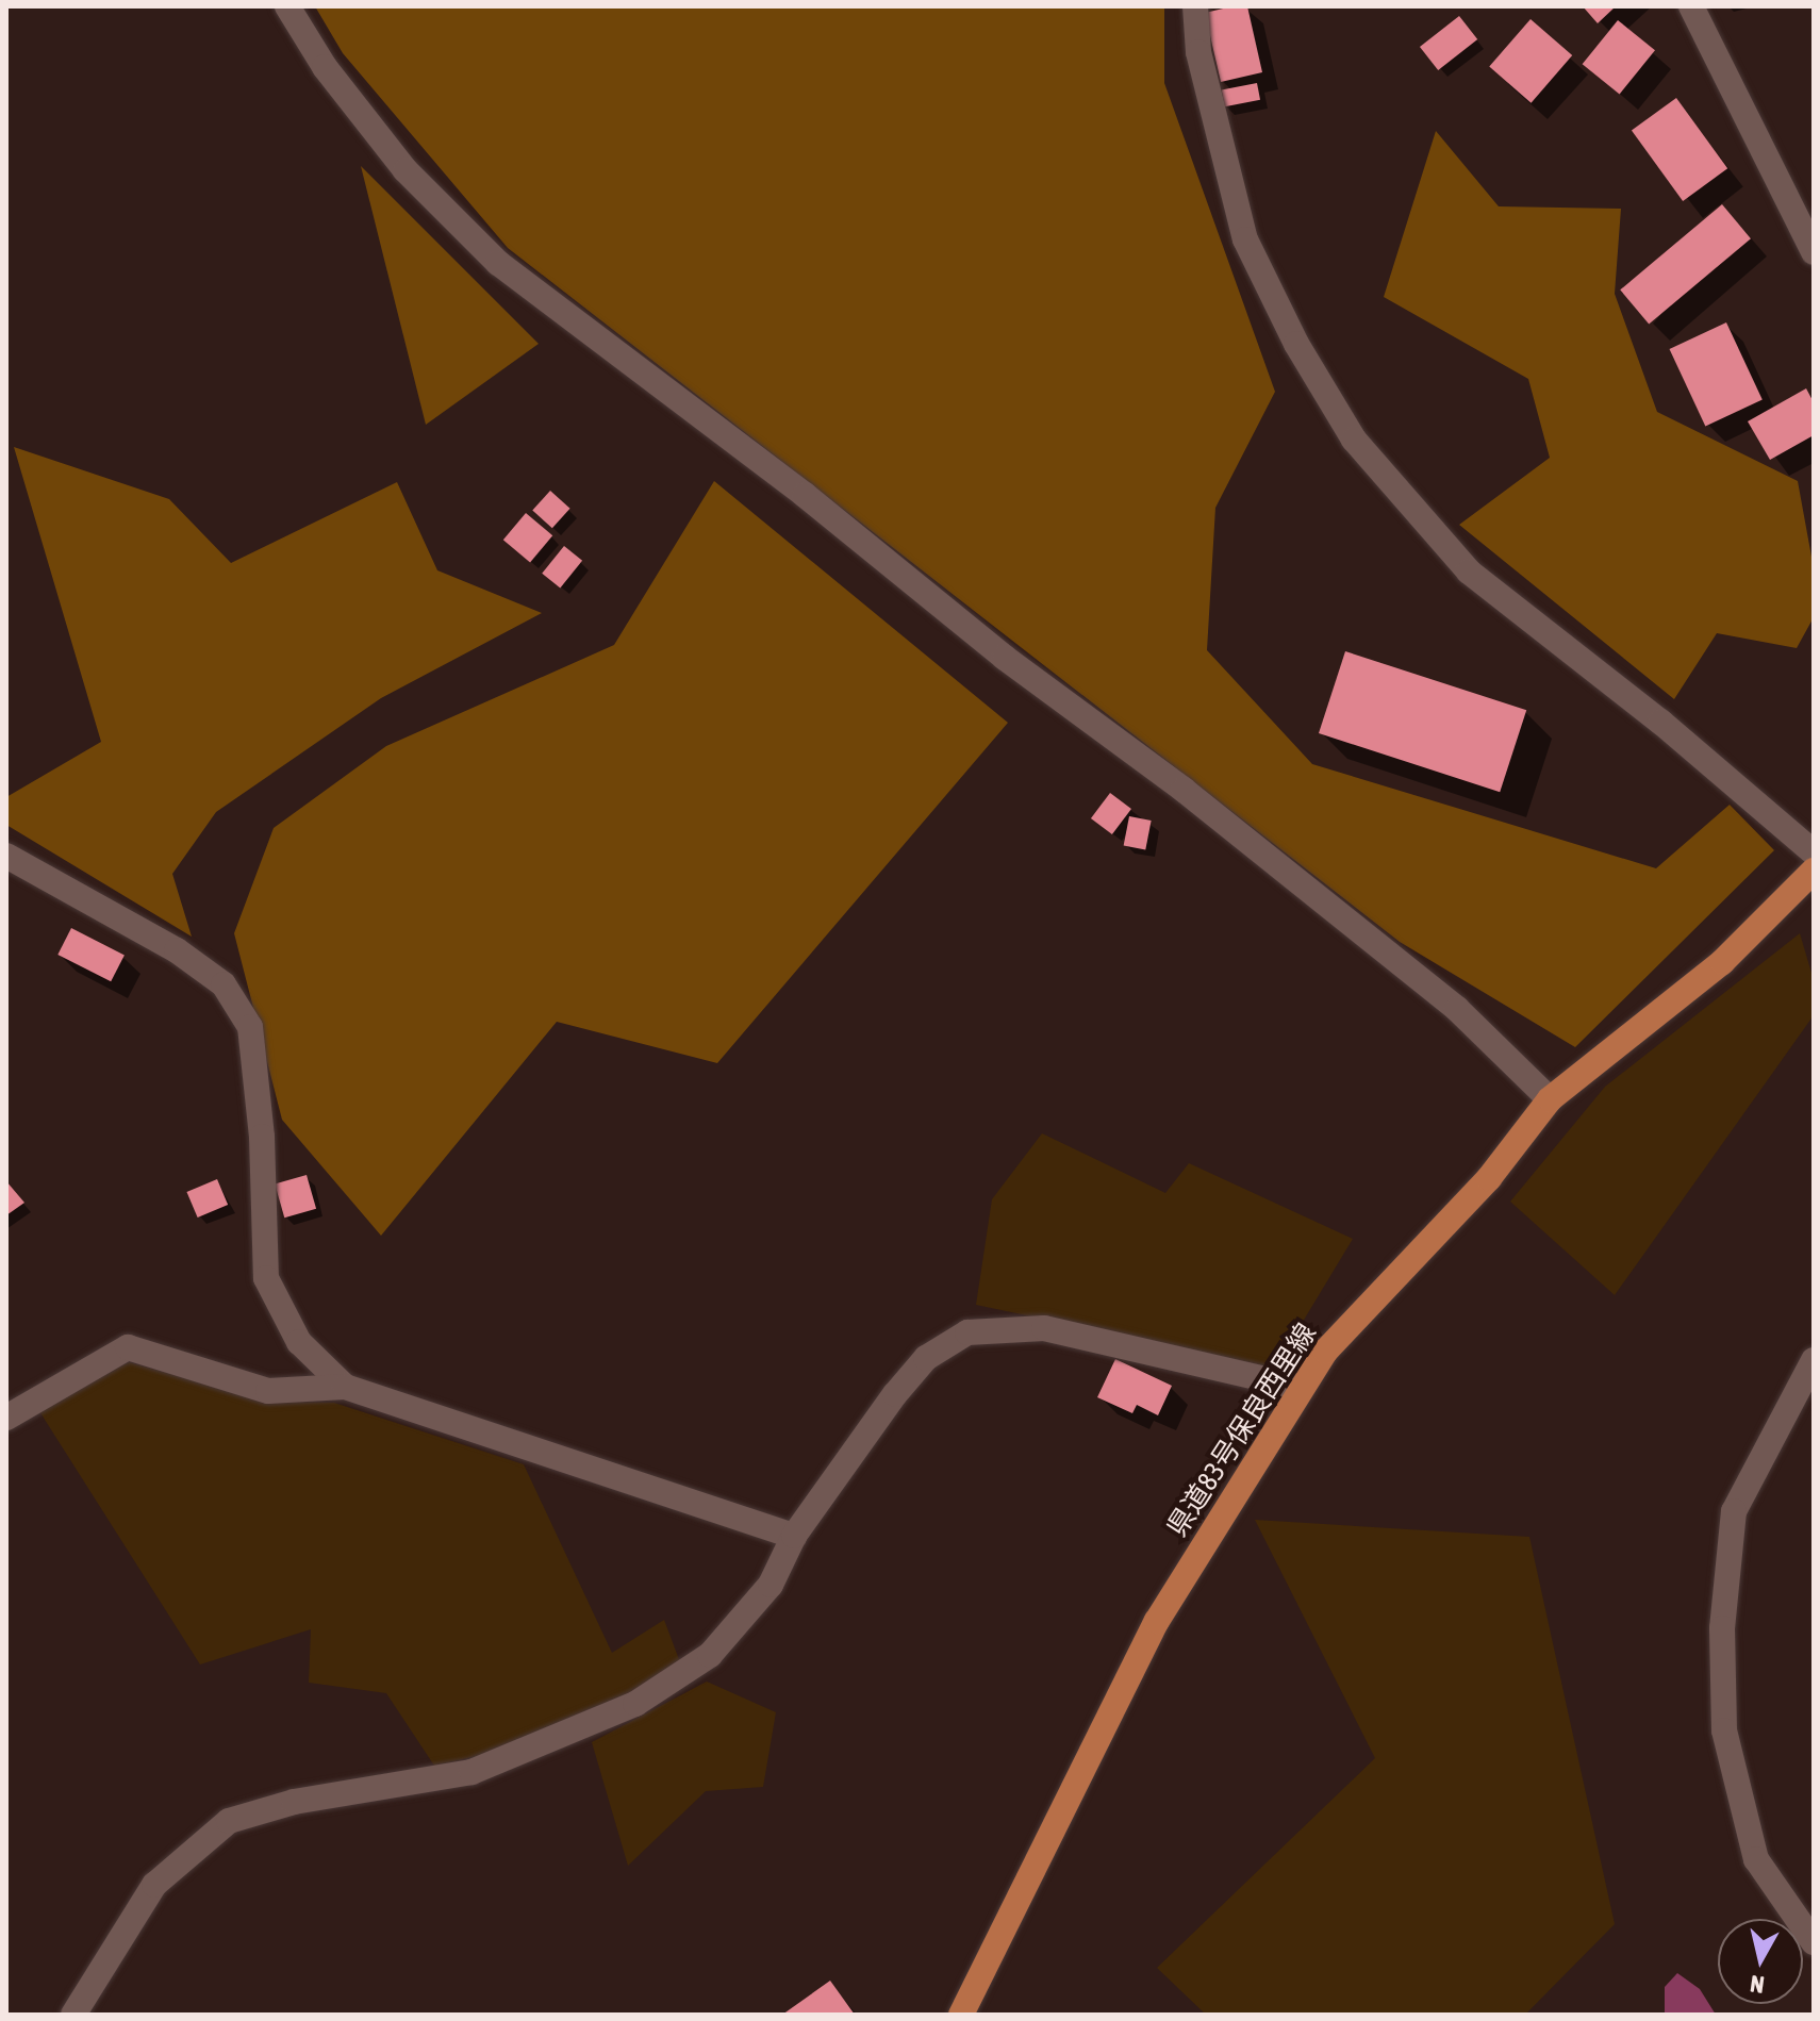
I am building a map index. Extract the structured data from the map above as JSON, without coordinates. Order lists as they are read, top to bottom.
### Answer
{
  "streets": {
    "main road": ["県道83号保良西里線"]
  },
  "north": "bottom"
}
